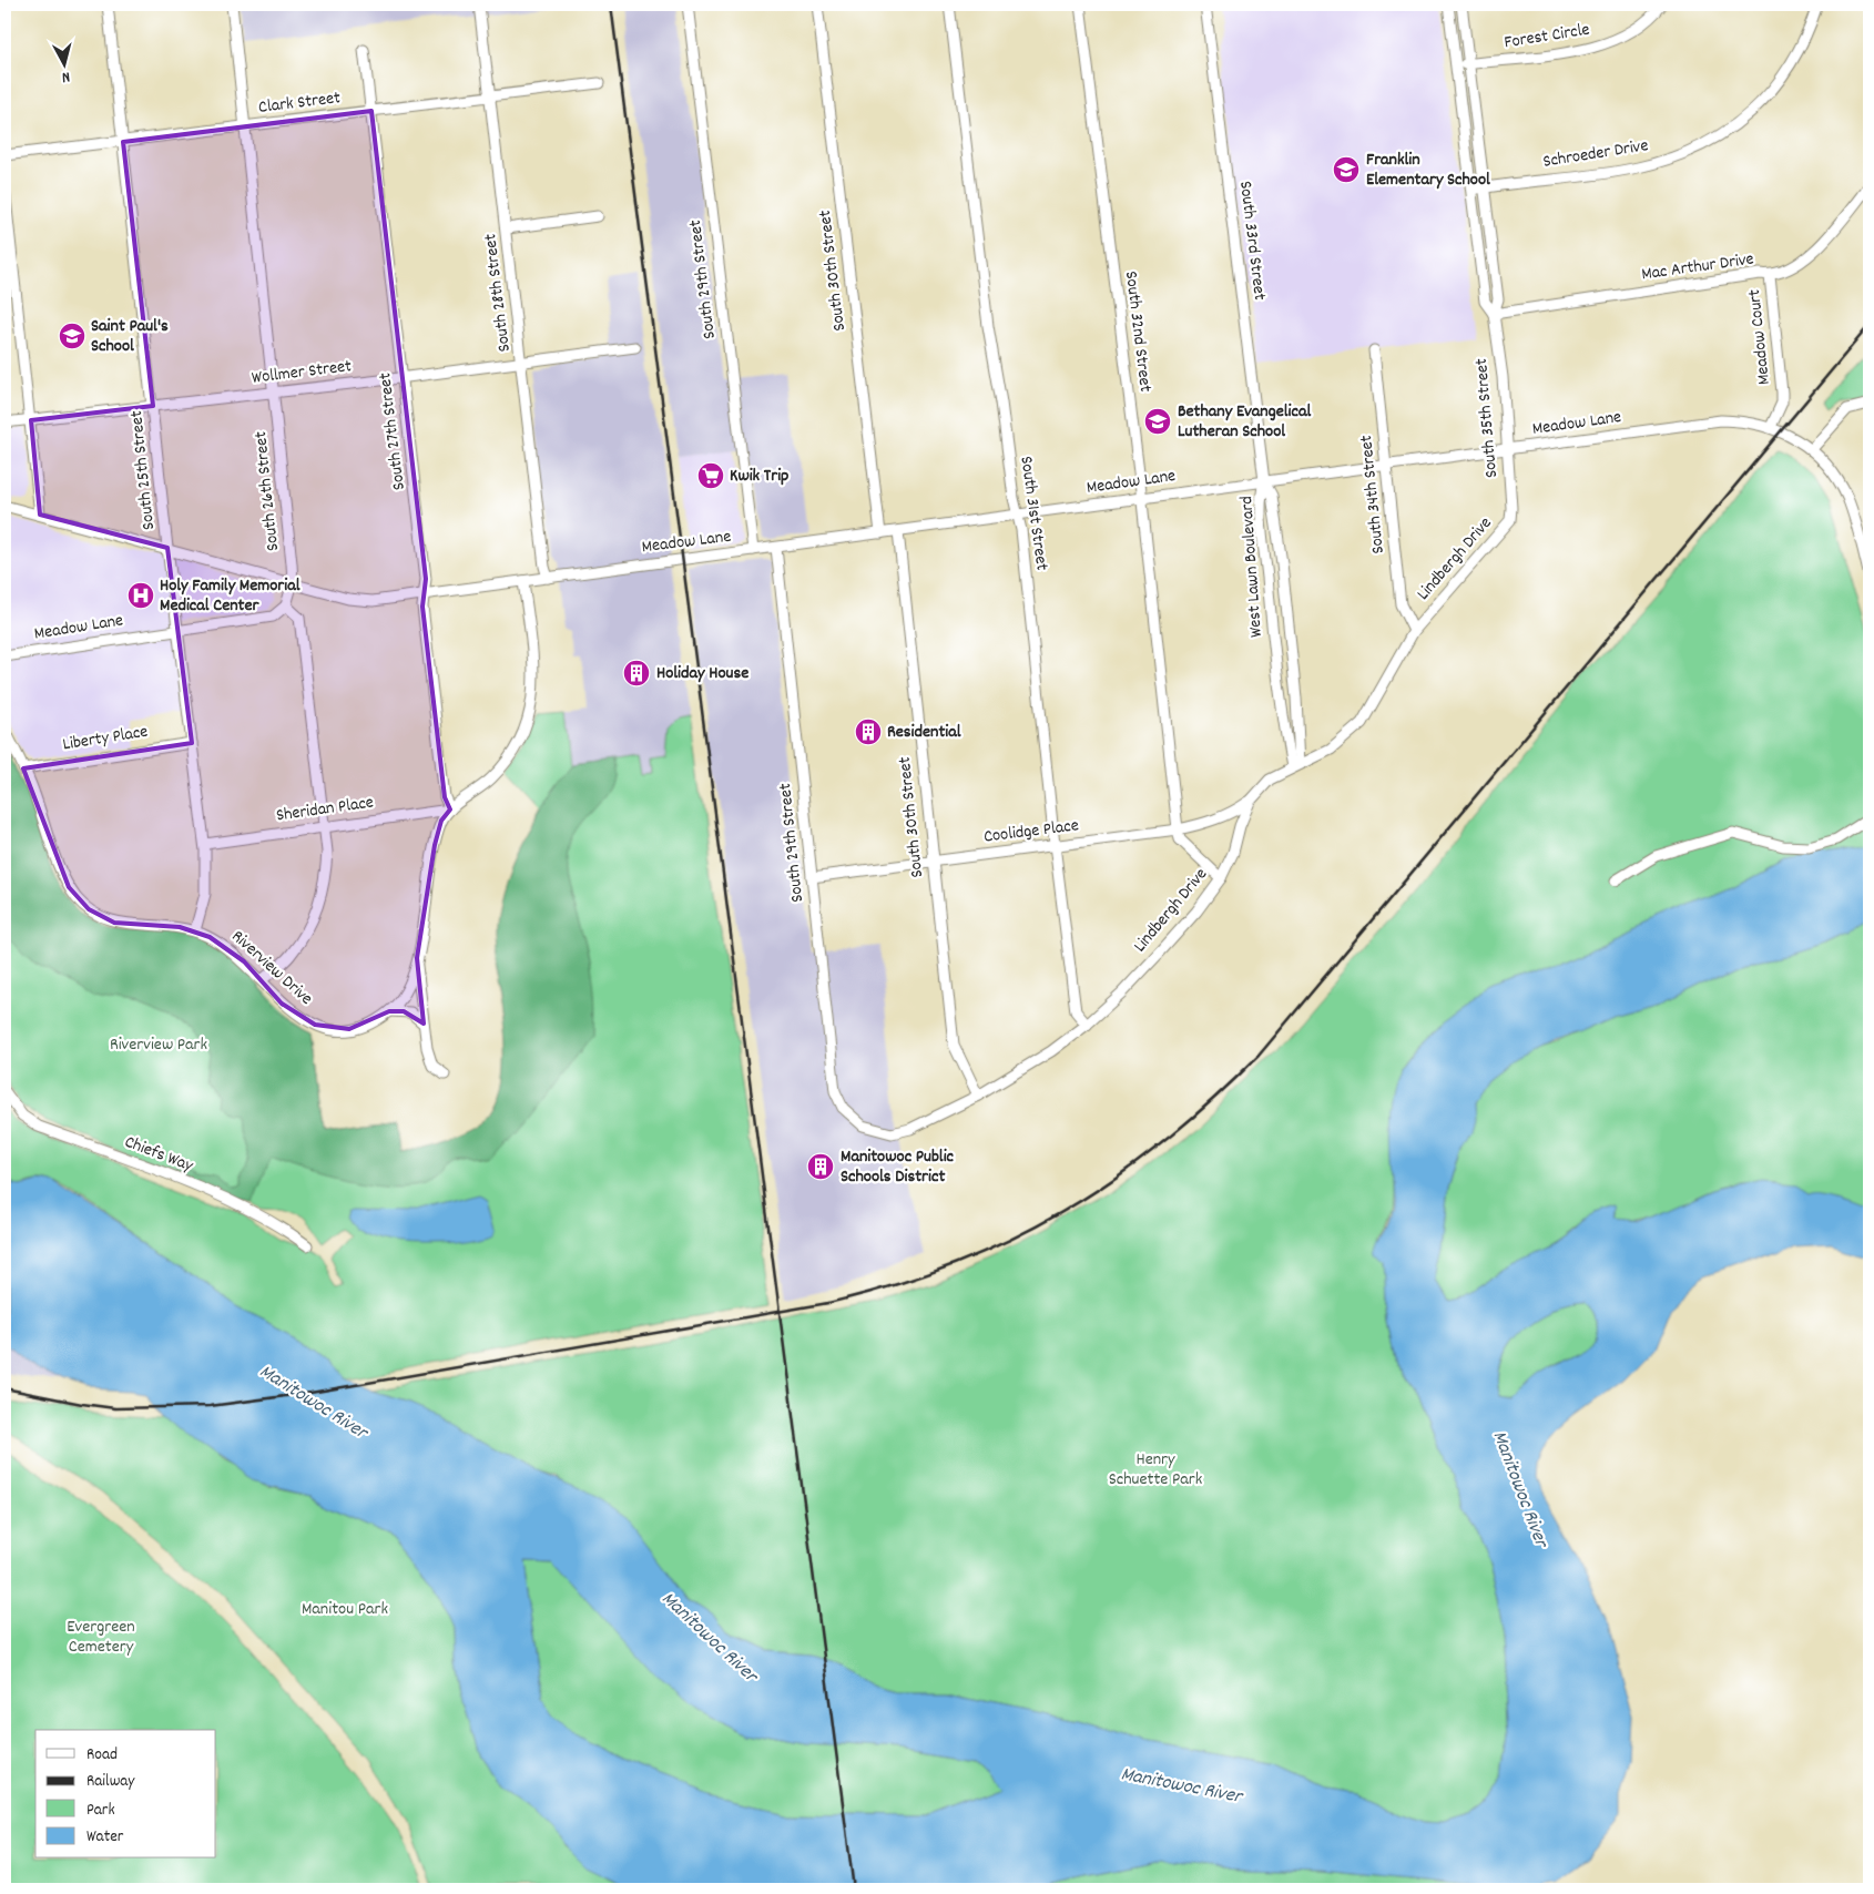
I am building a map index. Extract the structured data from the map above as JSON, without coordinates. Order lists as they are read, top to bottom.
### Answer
{
  "streets": {
    "street": [
      "Forest Circle",
      "Clark Street",
      "Schroeder Drive",
      "South 33rd Street",
      "Mac Arthur Drive",
      "South 30th Street",
      "South 29th Street",
      "South 28th Street",
      "South 32nd Street",
      "Meadow Court",
      "Wollmer Street",
      "South 35th Street",
      "Meadow Lane",
      "South 27th Street",
      "South 25th Street",
      "South 26th Street",
      "South 34th Street",
      "South 31st Street",
      "Lindbergh Drive",
      "West Lawn Boulevard",
      "Liberty Place",
      "Sheridan Place",
      "Coolidge Place",
      "Riverview Drive",
      "Chiefs Way"
    ]
  },
  "crossings": [
    ["Forest Circle", "South 35th Street"],
    ["Clark Street", "South 28th Street"],
    ["Clark Street", "South 27th Street"],
    ["Clark Street", "South 25th Street"],
    ["Clark Street", "South 26th Street"],
    ["Schroeder Drive", "South 35th Street"],
    ["South 33rd Street", "Meadow Lane"],
    ["South 33rd Street", "West Lawn Boulevard"],
    ["Mac Arthur Drive", "Meadow Court"],
    ["Mac Arthur Drive", "South 35th Street"],
    ["South 30th Street", "Meadow Lane"],
    ["South 30th Street", "Lindbergh Drive"],
    ["South 30th Street", "Coolidge Place"],
    ["South 29th Street", "Meadow Lane"],
    ["South 29th Street", "Lindbergh Drive"],
    ["South 29th Street", "Coolidge Place"],
    ["South 28th Street", "Wollmer Street"],
    ["South 28th Street", "Meadow Lane"],
    ["South 32nd Street", "Meadow Lane"],
    ["South 32nd Street", "Lindbergh Drive"],
    ["South 32nd Street", "Coolidge Place"],
    ["Meadow Court", "Meadow Lane"],
    ["Wollmer Street", "South 27th Street"],
    ["Wollmer Street", "South 25th Street"],
    ["Wollmer Street", "South 26th Street"],
    ["South 35th Street", "Meadow Lane"],
    ["South 35th Street", "Lindbergh Drive"],
    ["Meadow Lane", "South 27th Street"],
    ["Meadow Lane", "South 25th Street"],
    ["Meadow Lane", "South 26th Street"],
    ["Meadow Lane", "South 34th Street"],
    ["Meadow Lane", "South 31st Street"],
    ["Meadow Lane", "West Lawn Boulevard"],
    ["Meadow Lane", "Riverview Drive"],
    ["South 27th Street", "Sheridan Place"],
    ["South 27th Street", "Riverview Drive"],
    ["South 25th Street", "Liberty Place"],
    ["South 25th Street", "Sheridan Place"],
    ["South 25th Street", "Riverview Drive"],
    ["South 34th Street", "Lindbergh Drive"],
    ["South 31st Street", "Lindbergh Drive"],
    ["South 31st Street", "Coolidge Place"],
    ["Lindbergh Drive", "West Lawn Boulevard"],
    ["Lindbergh Drive", "Coolidge Place"],
    ["Liberty Place", "Riverview Drive"],
    ["Sheridan Place", "Riverview Drive"]
  ],
  "water": ["Manitowoc River"],
  "parks": [
    "Riverview Park",
    "Henry Schuette Park",
    "Manitou Park",
    "Evergreen Cemetery"
  ],
  "places": {
    "school or university": ["Franklin Elementary School", "Saint Paul's School", "Bethany Evangelical Lutheran School"],
    "supermarket": ["Kwik Trip"],
    "hospital": ["Holy Family Memorial Medical Center"],
    "building": ["Holiday House", "Residential", "Manitowoc Public Schools District"]
  },
  "legend": [
    "Road",
    "Railway",
    "Park",
    "Water"
  ],
  "north": "bottom"
}
